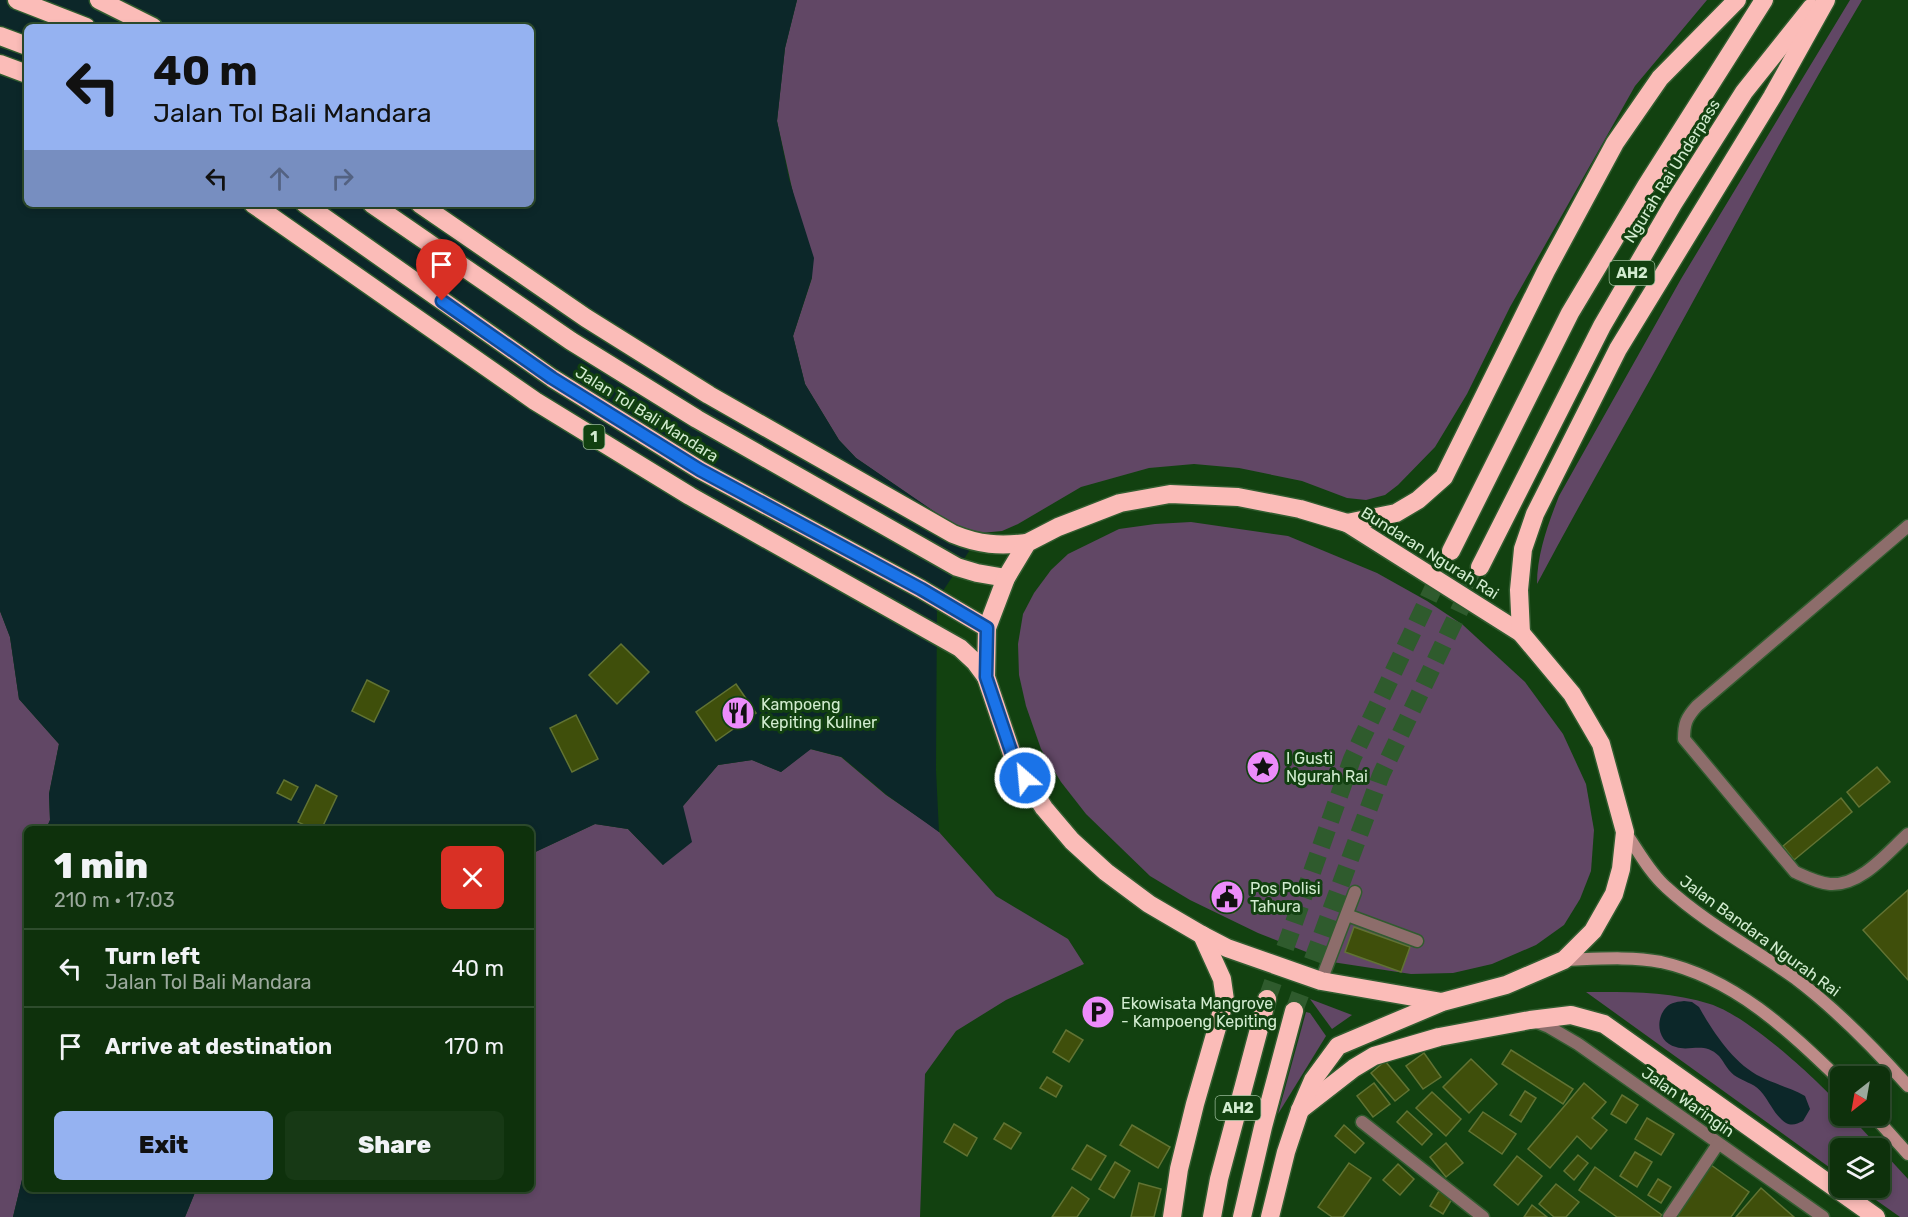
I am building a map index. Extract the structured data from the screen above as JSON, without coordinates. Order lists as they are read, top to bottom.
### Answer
{
  "streets": {
    "highway": [
      "Ngurah Rai Underpass",
      "AH2",
      "Jalan Tol Bali Mandara",
      "1",
      "Bundaran Ngurah Rai"
    ],
    "main road": ["Jalan Bandara Ngurah Rai"],
    "street": ["Jalan Waringin"]
  },
  "crossings": [
    ["Jalan Tol Bali Mandara", "Bundaran Ngurah Rai"],
    ["1", "Bundaran Ngurah Rai"],
    ["Bundaran Ngurah Rai", "Jalan Bandara Ngurah Rai"]
  ],
  "places": {
    "restaurant": ["Kampoeng Kepiting Kuliner"],
    "place": ["I Gusti Ngurah Rai"],
    "public building": ["Pos Polisi Tahura"],
    "parking": ["Ekowisata Mangrove - Kampoeng Kepiting"]
  },
  "north": "bottom left",
  "page": {
    "turn": ["40 m", "Jalan Tol Bali Mandara"],
    "heading": ["1 min", "210 m · 17:03"],
    "list": [
      {
        "name": "Turn left",
        "note": "Jalan Tol Bali Mandara",
        "value": "40 m"
      },
      {
        "name": "Arrive at destination",
        "value": "170 m"
      }
    ],
    "buttons": ["Exit", "Share"]
  }
}
